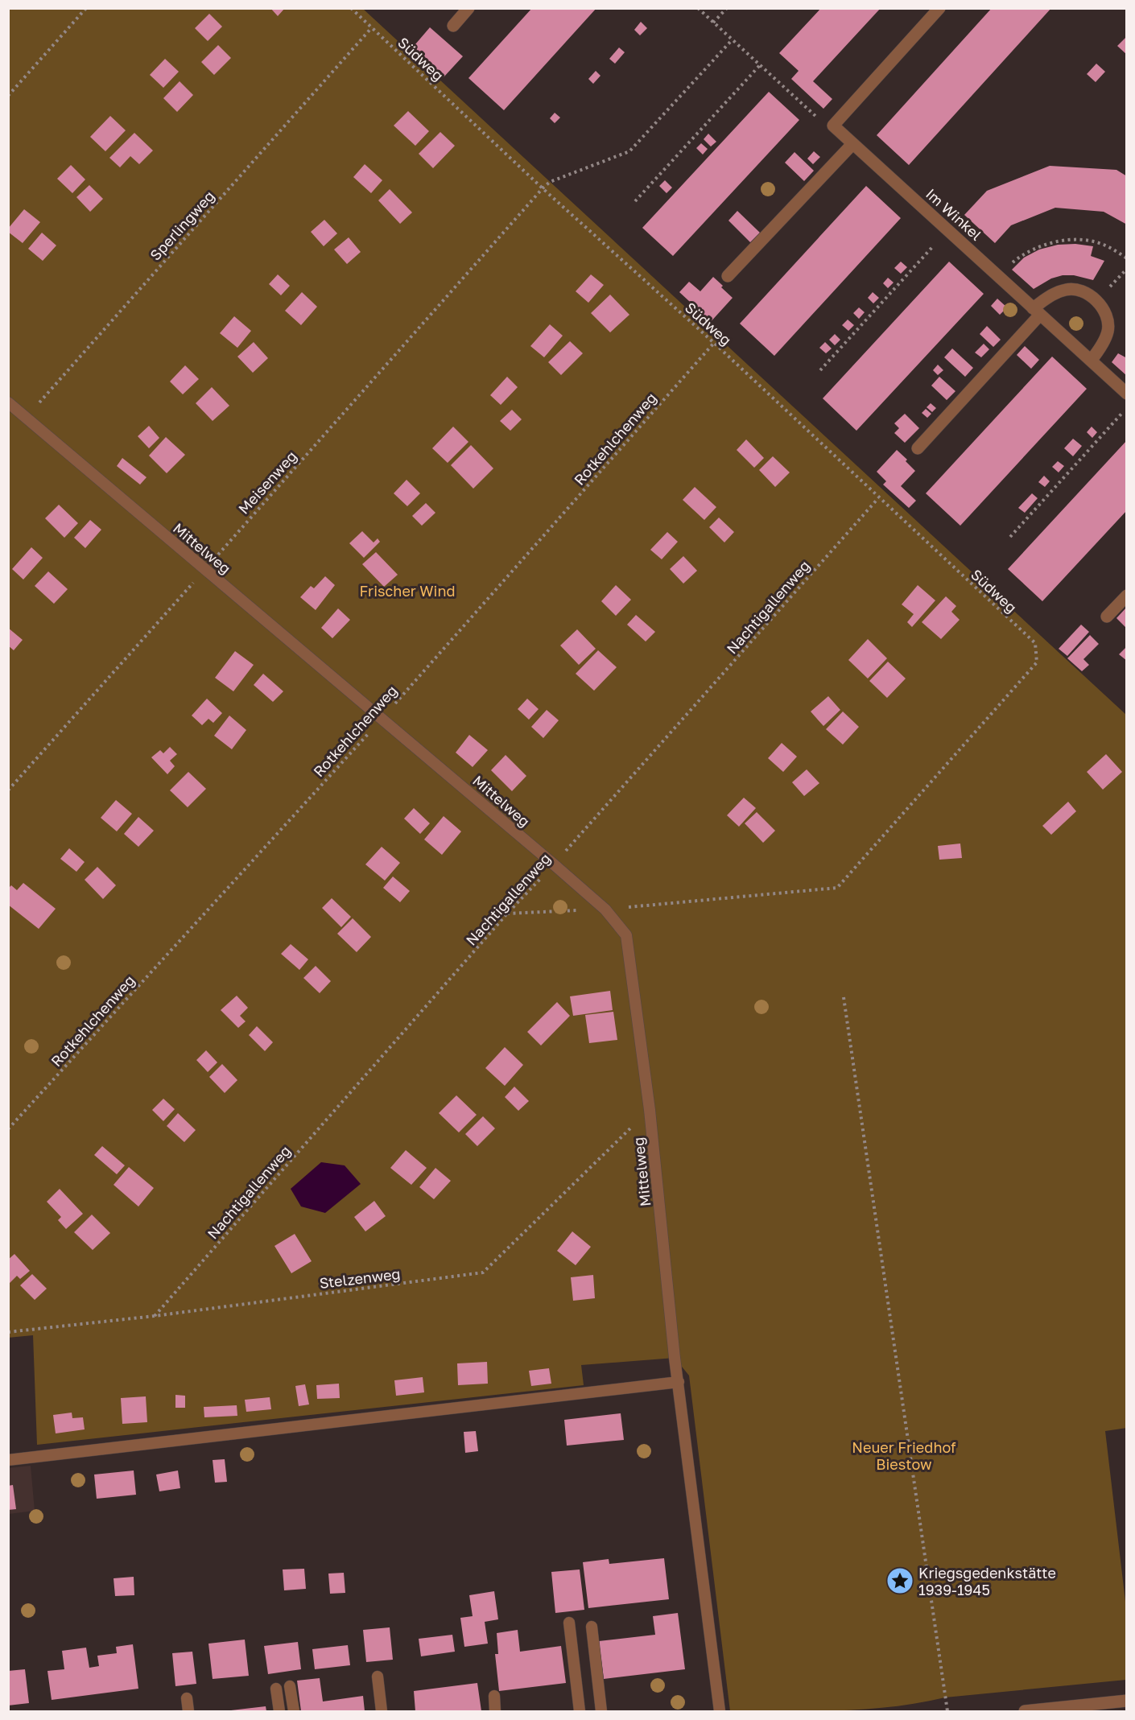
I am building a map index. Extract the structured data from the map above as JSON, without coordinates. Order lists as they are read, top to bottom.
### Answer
{
  "streets": {
    "street": ["Im Winkel"],
    "lane": ["Mittelweg"],
    "path": [
      "Südweg",
      "Sperlingweg",
      "Rotkehlchenweg",
      "Meisenweg",
      "Nachtigallenweg",
      "Stelzenweg"
    ]
  },
  "crossings": [
    ["Südweg", "Sperlingweg"],
    ["Südweg", "Rotkehlchenweg"],
    ["Südweg", "Meisenweg"],
    ["Südweg", "Mittelweg"],
    ["Südweg", "Nachtigallenweg"],
    ["Sperlingweg", "Mittelweg"],
    ["Rotkehlchenweg", "Mittelweg"],
    ["Meisenweg", "Mittelweg"],
    ["Mittelweg", "Nachtigallenweg"],
    ["Mittelweg", "Stelzenweg"],
    ["Nachtigallenweg", "Stelzenweg"]
  ],
  "parks": ["Frischer Wind", "Neuer Friedhof Biestow"],
  "places": {
    "place": ["Kriegsgedenkstätte 1939-1945"]
  }
}
